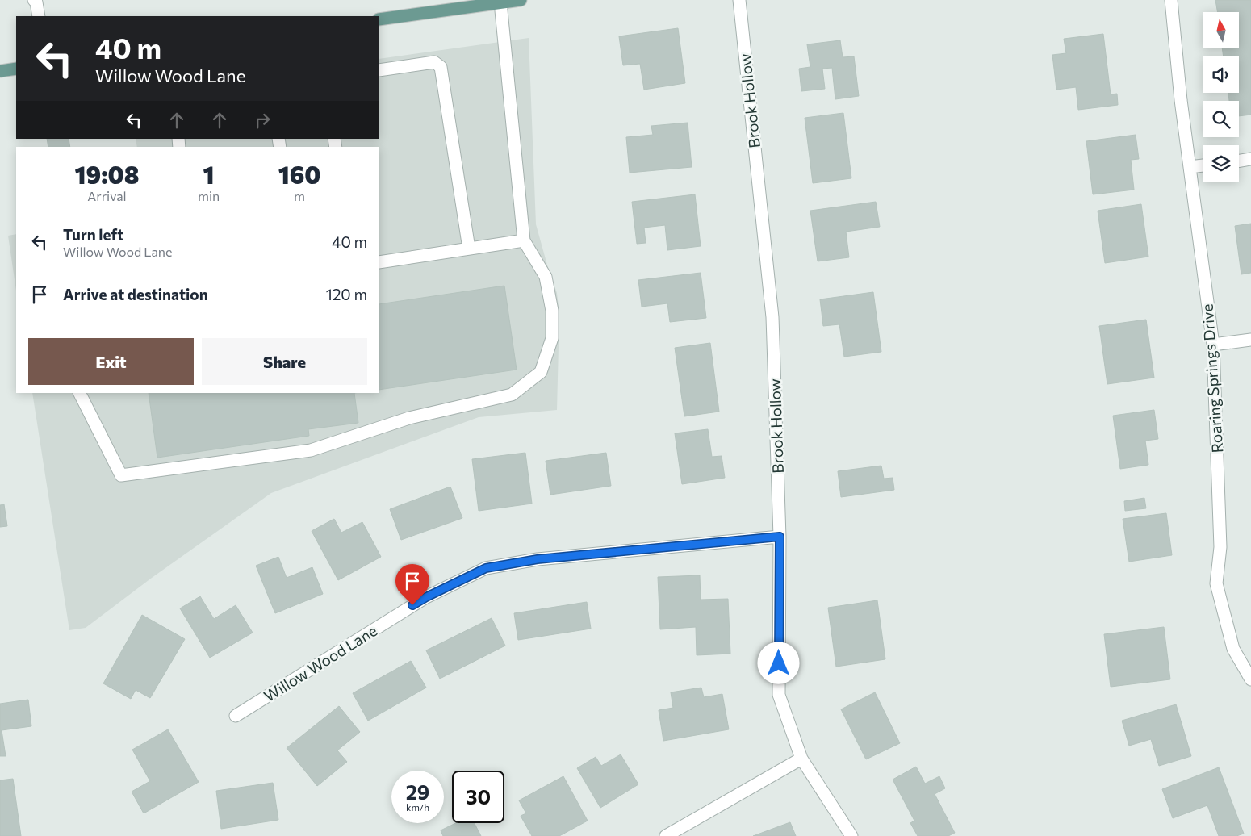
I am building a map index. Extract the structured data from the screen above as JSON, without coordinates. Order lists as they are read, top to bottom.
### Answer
{
  "streets": {
    "street": ["Brook Hollow", "Roaring Springs Drive", "Willow Wood Lane"]
  },
  "crossings": [
    ["Brook Hollow", "Willow Wood Lane"]
  ],
  "north": "top",
  "page": {
    "turn": ["40 m", "Willow Wood Lane"],
    "eta": [
      "19:08",
      "Arrival",
      "1",
      "min",
      "160",
      "m"
    ],
    "list": [
      {
        "name": "Turn left",
        "note": "Willow Wood Lane",
        "value": "40 m"
      },
      {
        "name": "Arrive at destination",
        "value": "120 m"
      }
    ],
    "buttons": ["Exit", "Share"],
    "speed": "29 km/h",
    "limit": "30"
  }
}
